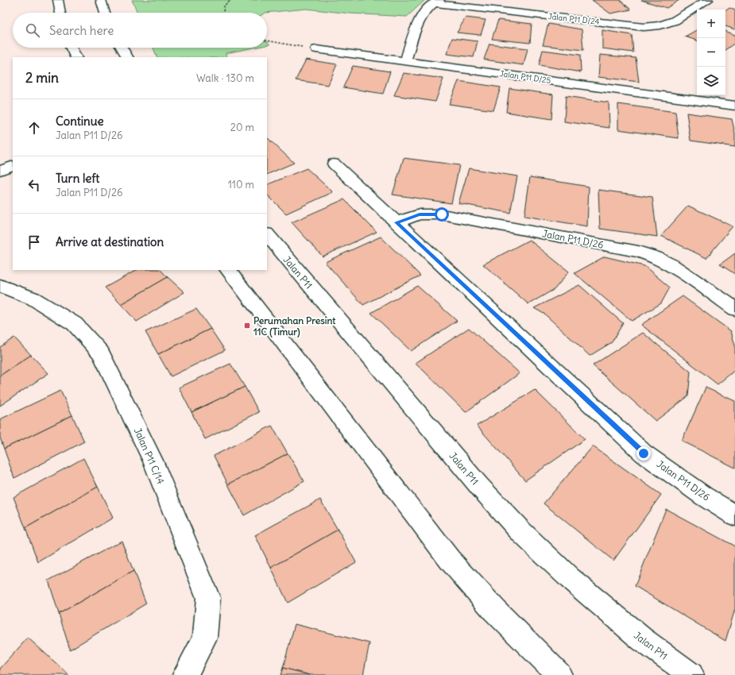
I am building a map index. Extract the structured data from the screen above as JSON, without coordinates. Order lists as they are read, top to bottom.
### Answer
{
  "streets": {
    "street": [
      "Jalan P11 D/24",
      "Jalan P11 D/25",
      "Jalan P11 D/26",
      "Jalan P11",
      "Jalan P11 C/14"
    ]
  },
  "places": {
    "transit": ["Perumahan Presint 11C (Timur)"]
  },
  "page": {
    "map_buttons": ["+", "−"],
    "search": "Search here",
    "heading": ["2 min", "Walk · 130 m"],
    "list": [
      ["Continue", "Jalan P11 D/26", "20 m"],
      ["Turn left", "Jalan P11 D/26", "110 m"],
      "Arrive at destination"
    ]
  }
}
